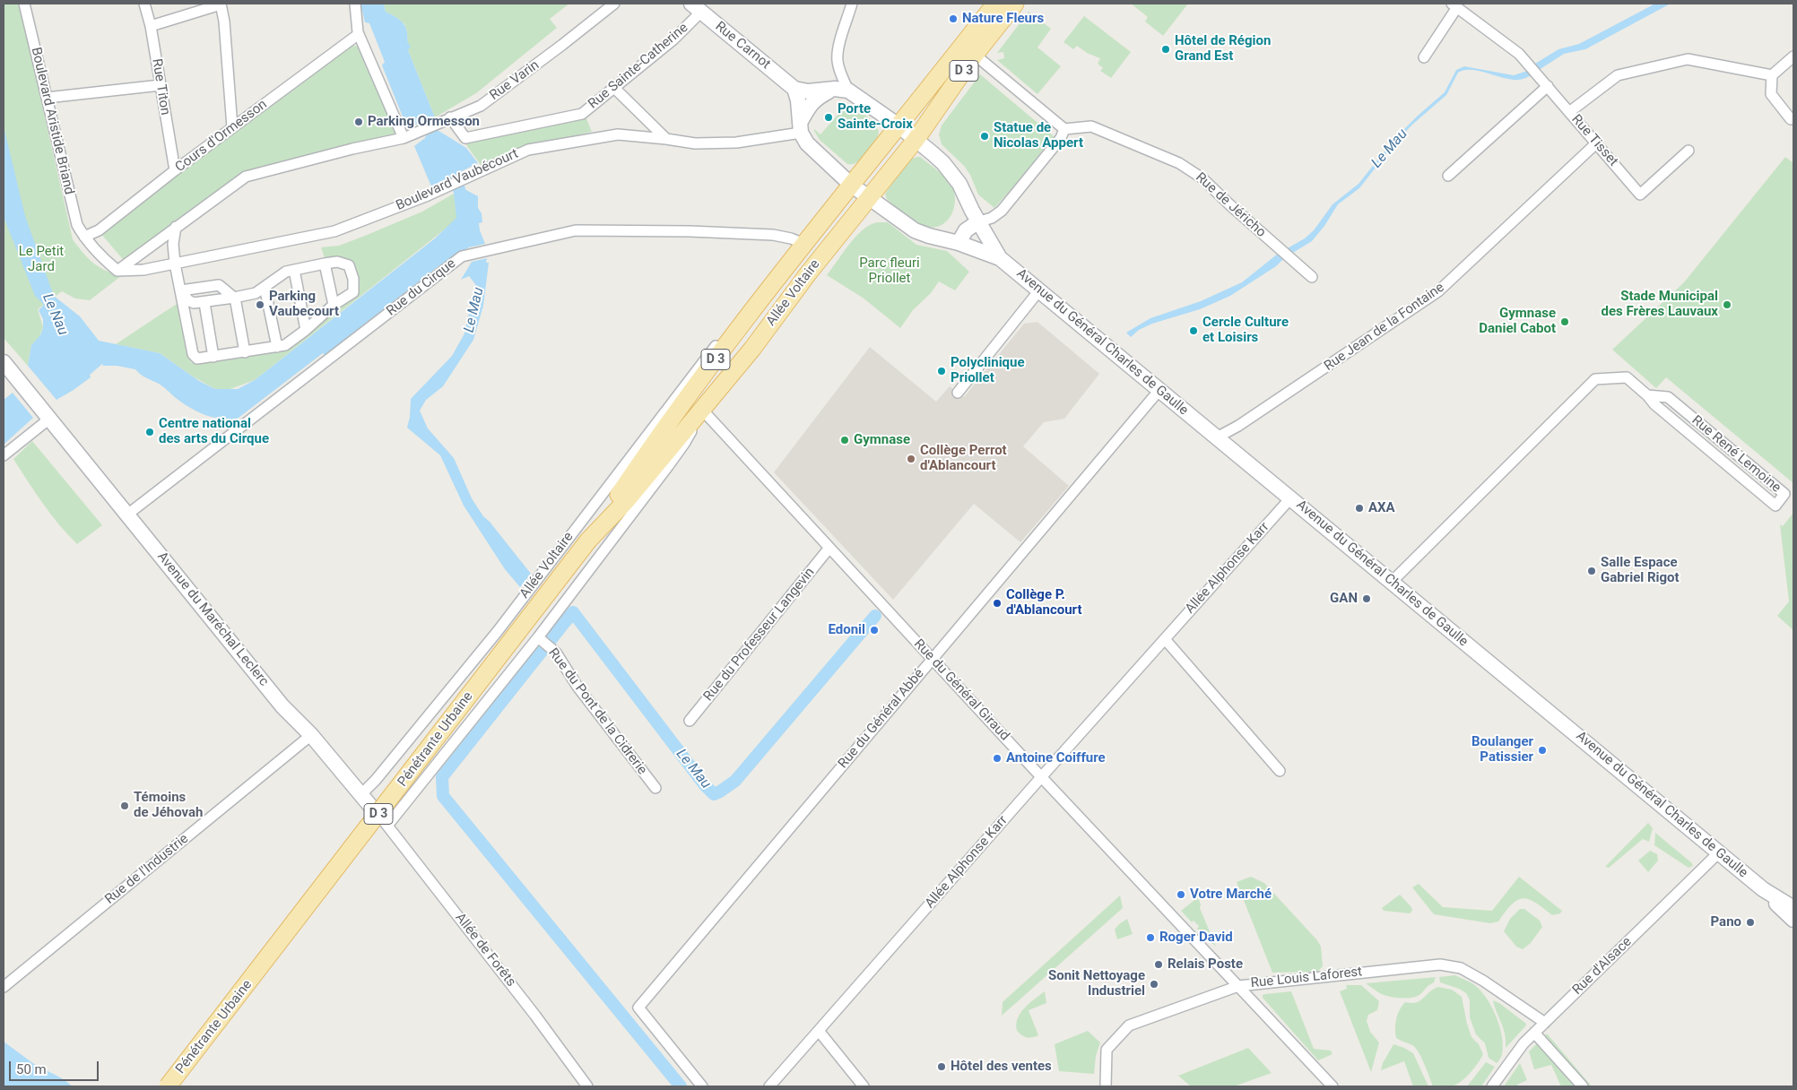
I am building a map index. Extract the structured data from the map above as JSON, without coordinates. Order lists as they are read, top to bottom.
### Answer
{
  "streets": {
    "main road": [
      "Rue Carnot",
      "D 3",
      "Allée Voltaire",
      "Avenue du Général Charles de Gaulle",
      "Avenue du Maréchal Leclerc",
      "Pénétrante Urbaine"
    ],
    "street": [
      "Rue Sainte-Catherine",
      "Rue Varin",
      "Rue Titon",
      "Boulevard Aristide Briand",
      "Cours d'Ormesson",
      "Rue Tisset",
      "Boulevard Vaubécourt",
      "Rue de Jéricho",
      "Rue du Cirque",
      "Rue Jean de la Fontaine",
      "Rue René Lemoine",
      "Allée Alphonse Karr",
      "Rue du Professeur Langevin",
      "Rue du Général Giraud",
      "Rue du Pont de la Cidrerie",
      "Rue du Général Abbé",
      "Rue de l'Industrie",
      "Allée de Forêts",
      "Rue d'Alsace",
      "Rue Louis Laforest"
    ]
  },
  "crossings": [
    ["Rue Carnot", "Rue Sainte-Catherine"],
    ["Rue Sainte-Catherine", "Rue Varin"],
    ["D 3", "Allée Voltaire"],
    ["D 3", "Avenue du Général Charles de Gaulle"],
    ["Rue Titon", "Cours d'Ormesson"],
    ["Boulevard Aristide Briand", "Cours d'Ormesson"],
    ["Rue Tisset", "Rue Jean de la Fontaine"],
    ["Boulevard Vaubécourt", "Avenue du Général Charles de Gaulle"],
    ["Rue du Cirque", "Allée Voltaire"],
    ["Rue du Cirque", "Avenue du Maréchal Leclerc"],
    ["Allée Voltaire", "Avenue du Général Charles de Gaulle"],
    ["Allée Voltaire", "Avenue du Maréchal Leclerc"],
    ["Allée Voltaire", "Rue du Général Giraud"],
    ["Allée Voltaire", "Rue du Pont de la Cidrerie"],
    ["Allée Voltaire", "Pénétrante Urbaine"],
    ["Allée Voltaire", "Allée de Forêts"],
    ["Rue Jean de la Fontaine", "Avenue du Général Charles de Gaulle"],
    ["Avenue du Général Charles de Gaulle", "Rue René Lemoine"],
    ["Avenue du Général Charles de Gaulle", "Allée Alphonse Karr"],
    ["Avenue du Général Charles de Gaulle", "Rue du Général Abbé"],
    ["Avenue du Général Charles de Gaulle", "Rue d'Alsace"],
    ["Allée Alphonse Karr", "Rue du Général Giraud"],
    ["Avenue du Maréchal Leclerc", "Rue de l'Industrie"],
    ["Avenue du Maréchal Leclerc", "Allée de Forêts"],
    ["Rue du Professeur Langevin", "Rue du Général Giraud"],
    ["Rue du Général Giraud", "Rue du Général Abbé"],
    ["Rue du Général Giraud", "Rue Louis Laforest"],
    ["Rue d'Alsace", "Rue Louis Laforest"]
  ],
  "water": ["Le Mau", "Le Nau"],
  "parks": ["Le Petit Jard", "Parc fleuri Priollet"],
  "places": [
    "Nature Fleurs",
    "Hôtel de Région Grand Est",
    "Porte Sainte-Croix",
    "Parking Ormesson",
    "Statue de Nicolas Appert",
    "Parking Vaubecourt",
    "Stade Municipal des Frères Lauvaux",
    "Gymnase Daniel Cabot",
    "Cercle Culture et Loisirs",
    "Polyclinique Priollet",
    "Centre national des arts du Cirque",
    "Gymnase",
    "Collège Perrot d'Ablancourt",
    "AXA",
    "Salle Espace Gabriel Rigot",
    "GAN",
    "Collège P. d'Ablancourt",
    "Edonil",
    "Boulanger Patissier",
    "Antoine Coiffure",
    "Témoins de Jéhovah",
    "Votre Marché",
    "Pano",
    "Roger David",
    "Relais Poste",
    "Sonit Nettoyage Industriel",
    "Hôtel des ventes"
  ],
  "scale_bar": "50 m"
}
